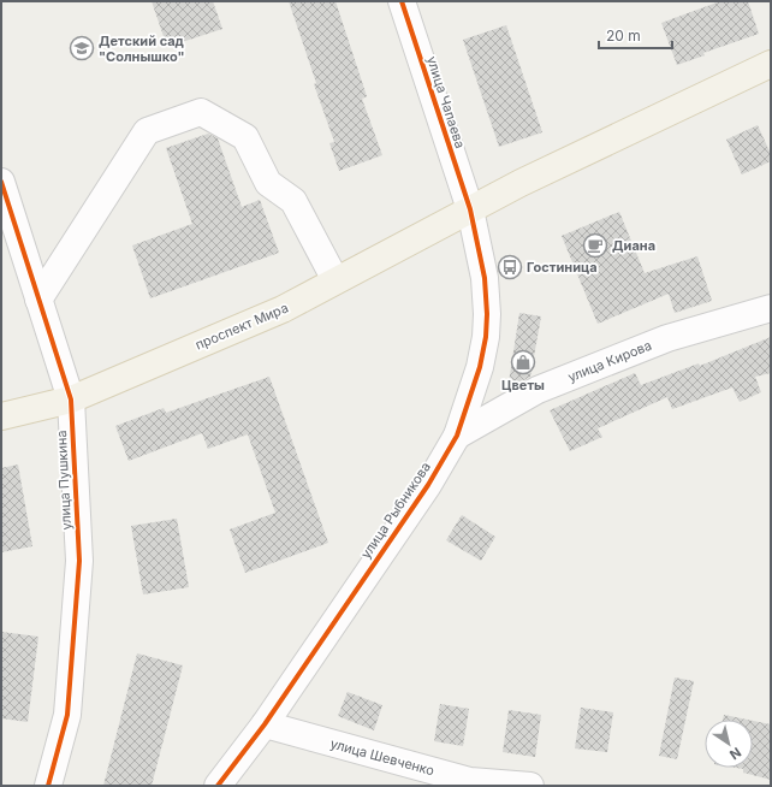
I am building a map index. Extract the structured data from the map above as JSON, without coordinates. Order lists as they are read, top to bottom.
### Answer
{
  "streets": {
    "main road": ["проспект Мира"],
    "street": [
      "улица Чапаева",
      "улица Кирова",
      "улица Пушкина",
      "улица Рыбникова",
      "улица Шевченко"
    ]
  },
  "crossings": [
    ["улица Чапаева", "проспект Мира"],
    ["улица Чапаева", "улица Рыбникова"],
    ["проспект Мира", "улица Пушкина"],
    ["проспект Мира", "улица Рыбникова"],
    ["улица Кирова", "улица Рыбникова"],
    ["улица Рыбникова", "улица Шевченко"]
  ],
  "places": {
    "school or university": ["Детский сад \"Солнышко\""],
    "cafe": ["Диана"],
    "bus stop": ["Гостиница"],
    "shop": ["Цветы"]
  },
  "scale_bar": "20 m",
  "north": "bottom right"
}
